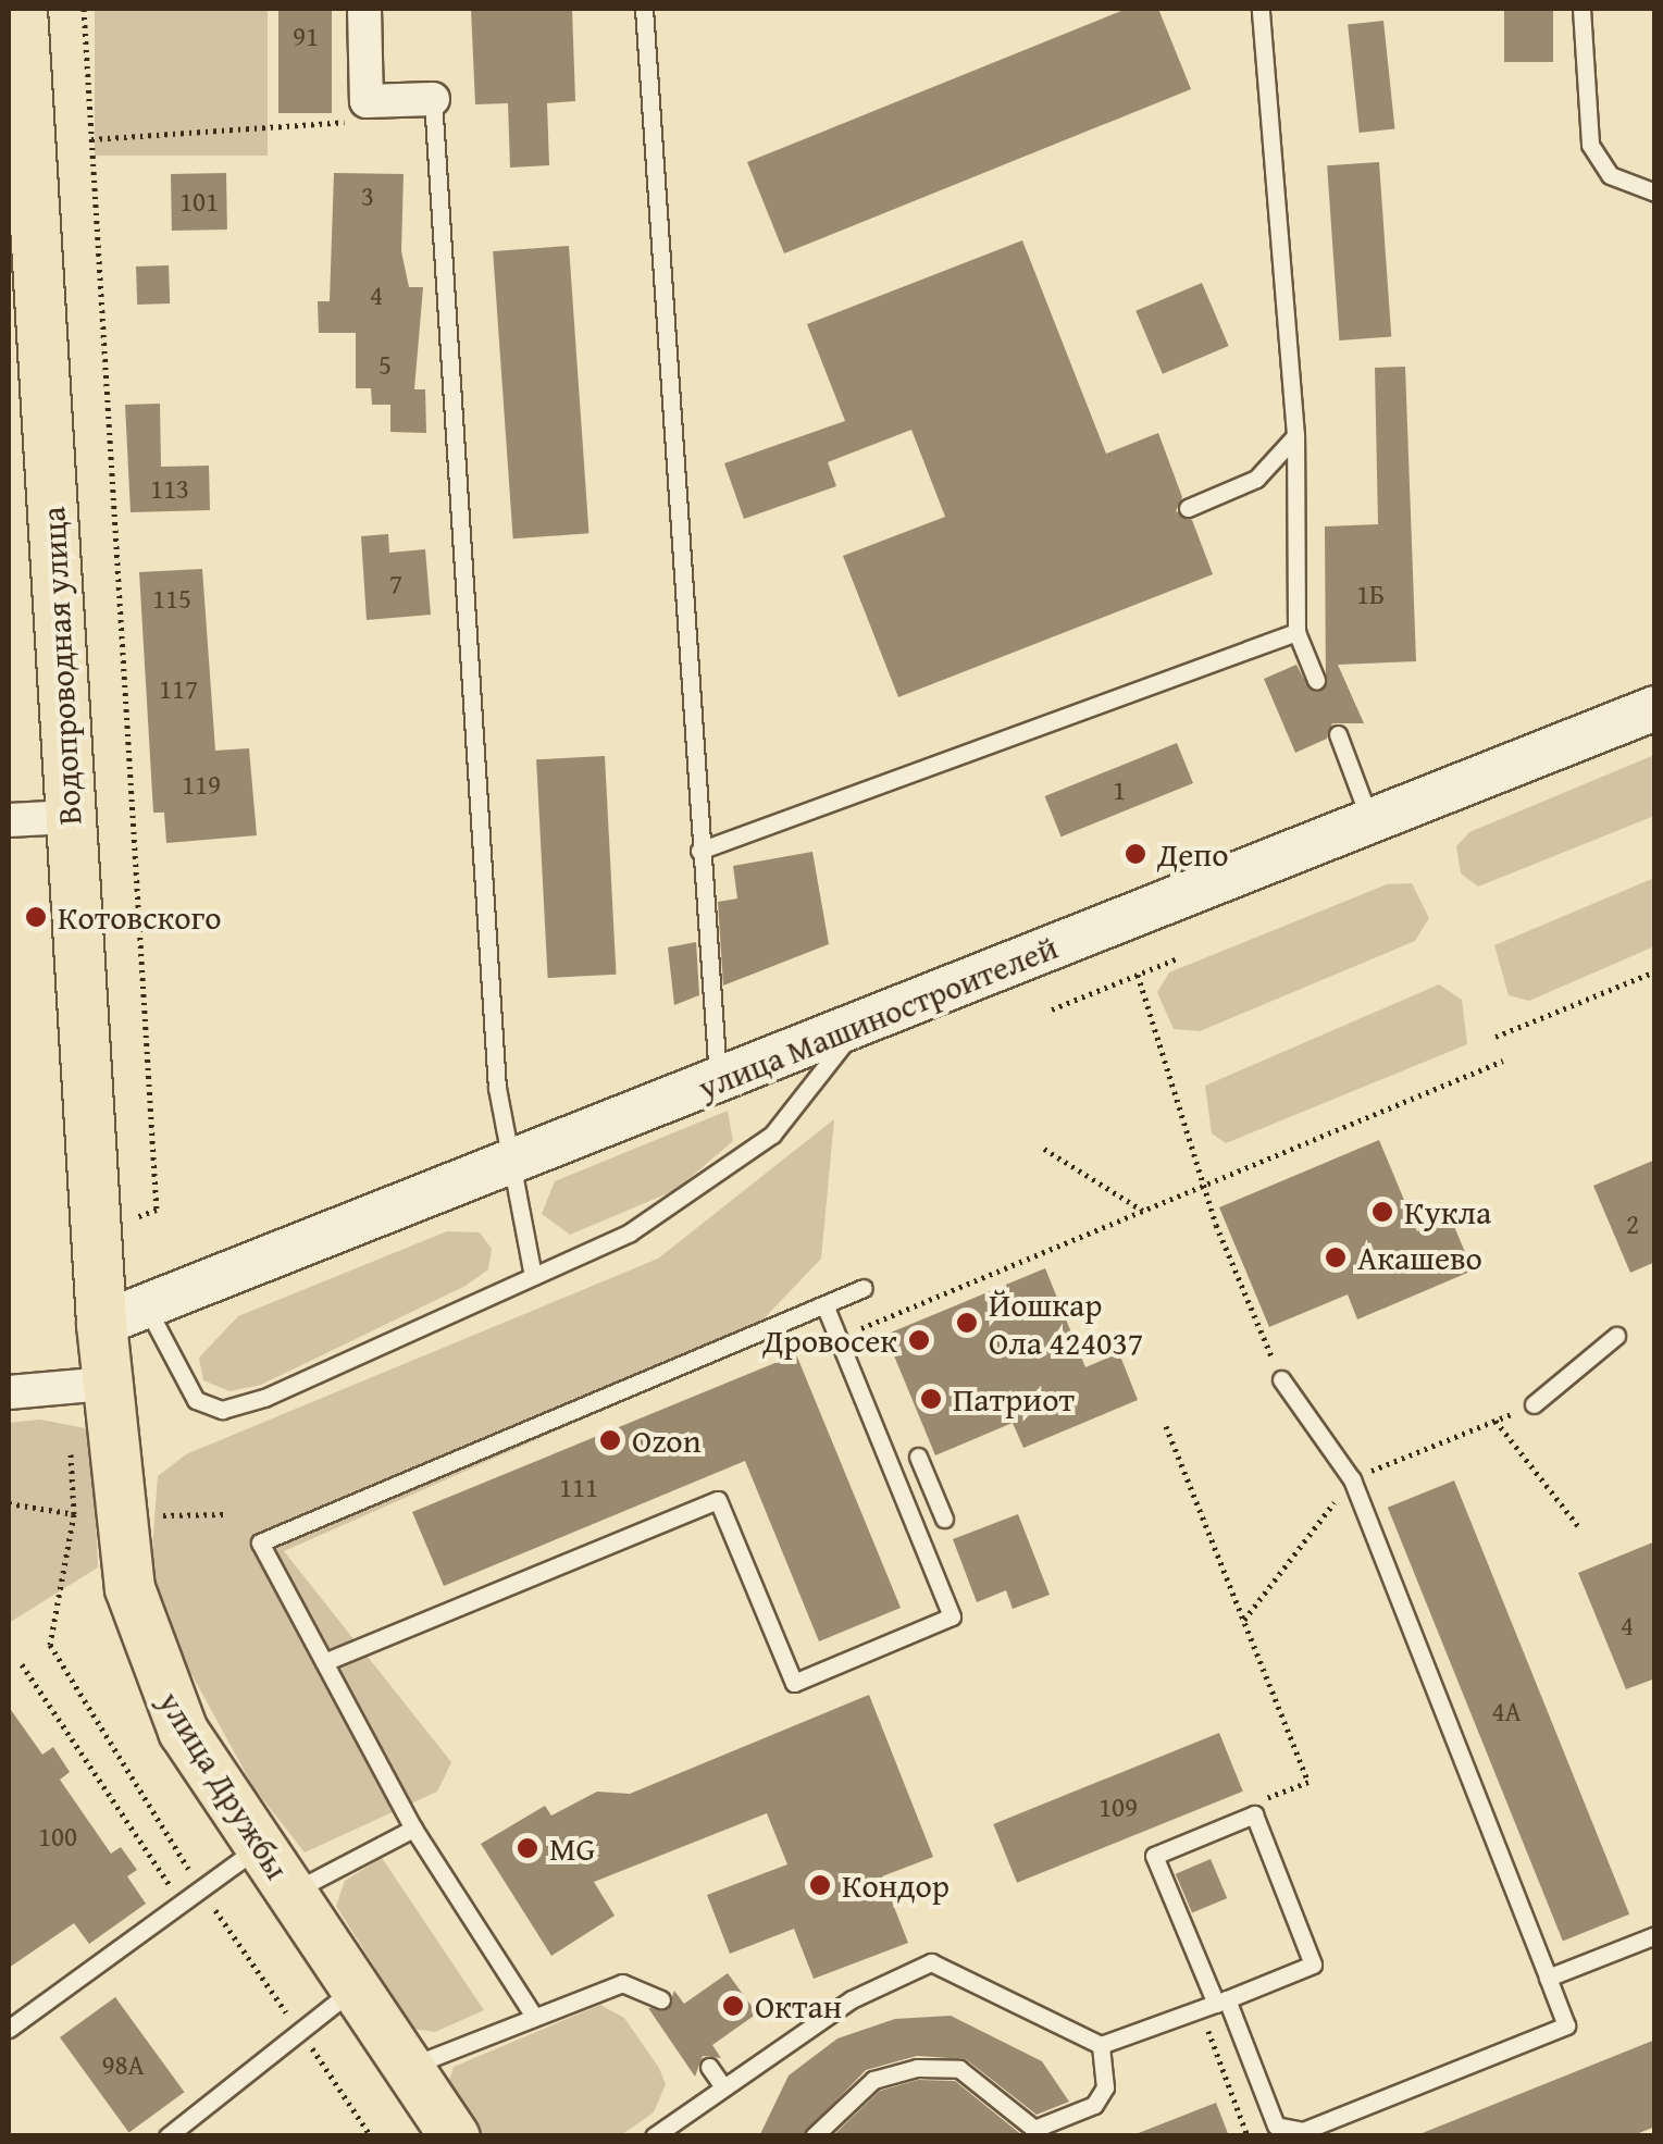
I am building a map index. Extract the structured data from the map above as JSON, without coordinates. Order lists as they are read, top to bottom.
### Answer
{
  "streets": {
    "main road": ["Водопроводная улица", "улица Машиностроителей", "улица Дружбы"]
  },
  "crossings": [
    ["Водопроводная улица", "улица Машиностроителей"],
    ["Водопроводная улица", "улица Дружбы"],
    ["улица Машиностроителей", "улица Дружбы"]
  ],
  "places": [
    "Депо",
    "Котовского",
    "Кукла",
    "Акашево",
    "Йошкар Ола 424037",
    "Дровосек",
    "Патриот",
    "Ozon",
    "MG",
    "Кондор",
    "Октан"
  ],
  "house_numbers": [
    "91",
    "3",
    "101",
    "4",
    "5",
    "113",
    "7",
    "1Б",
    "115",
    "117",
    "119",
    "1",
    "2",
    "111",
    "4",
    "4А",
    "109",
    "100",
    "98А"
  ]
}
